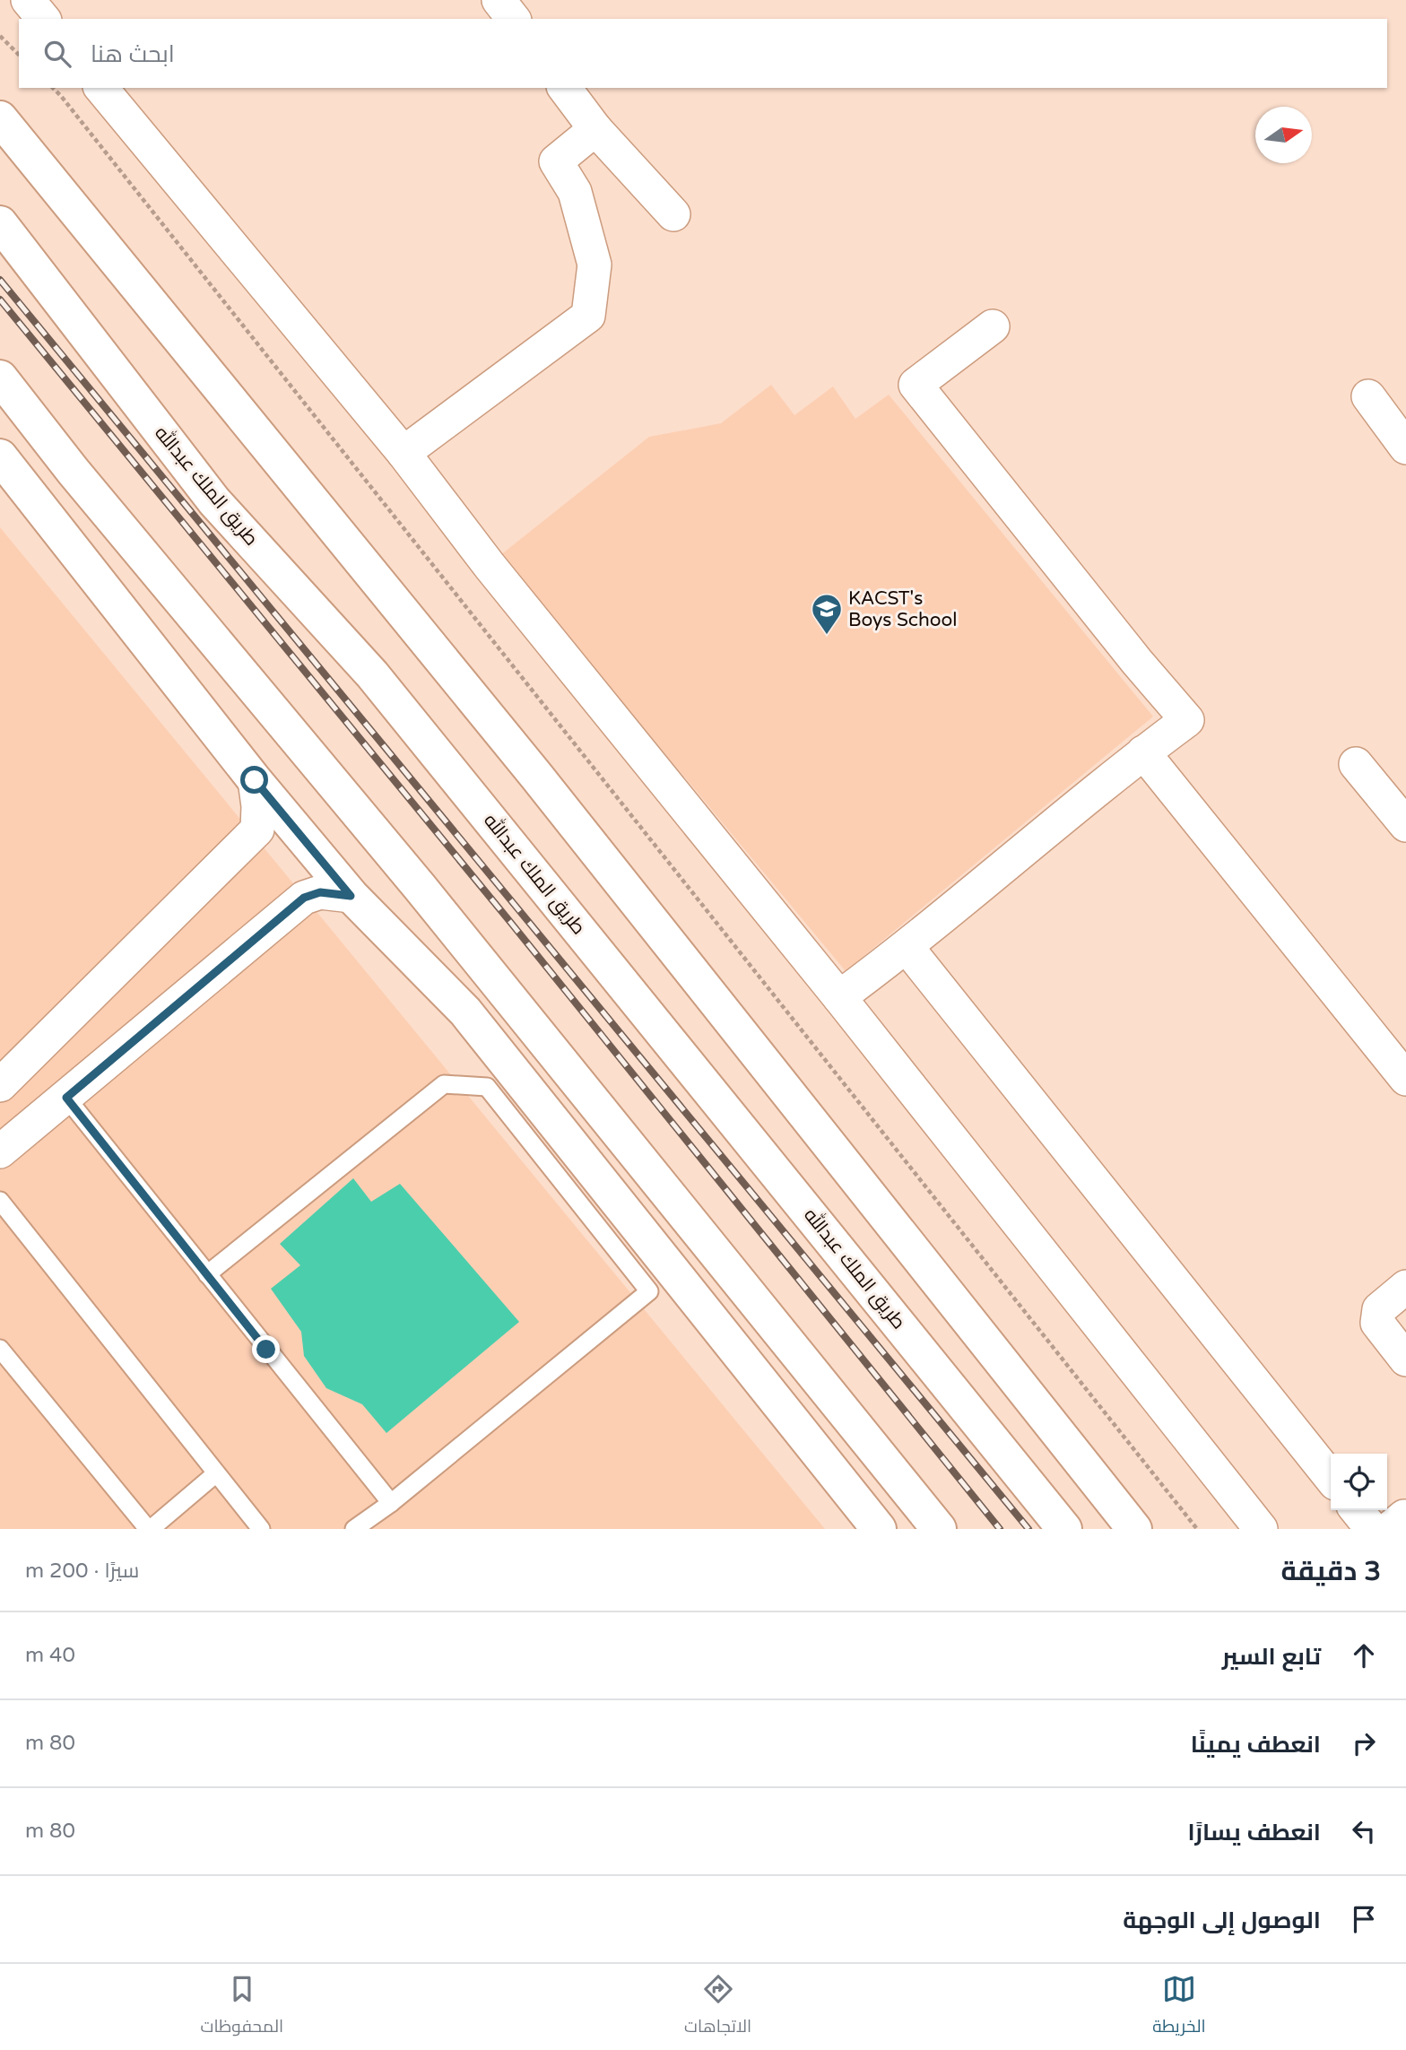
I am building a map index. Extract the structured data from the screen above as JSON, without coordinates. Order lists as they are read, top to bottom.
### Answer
{
  "streets": {
    "main road": ["طريق الملك عبدالله"]
  },
  "places": {
    "school or university": ["KACST's Boys School"]
  },
  "north": "right",
  "page": {
    "search": "ابحث هنا",
    "heading": ["3 دقيقة", "سيرًا · 200 m"],
    "list": [
      ["تابع السير", "40 m"],
      ["انعطف يمينًا", "80 m"],
      ["انعطف يسارًا", "80 m"],
      "الوصول إلى الوجهة"
    ],
    "nav": ["الخريطة", "الاتجاهات", "المحفوظات"]
  }
}
